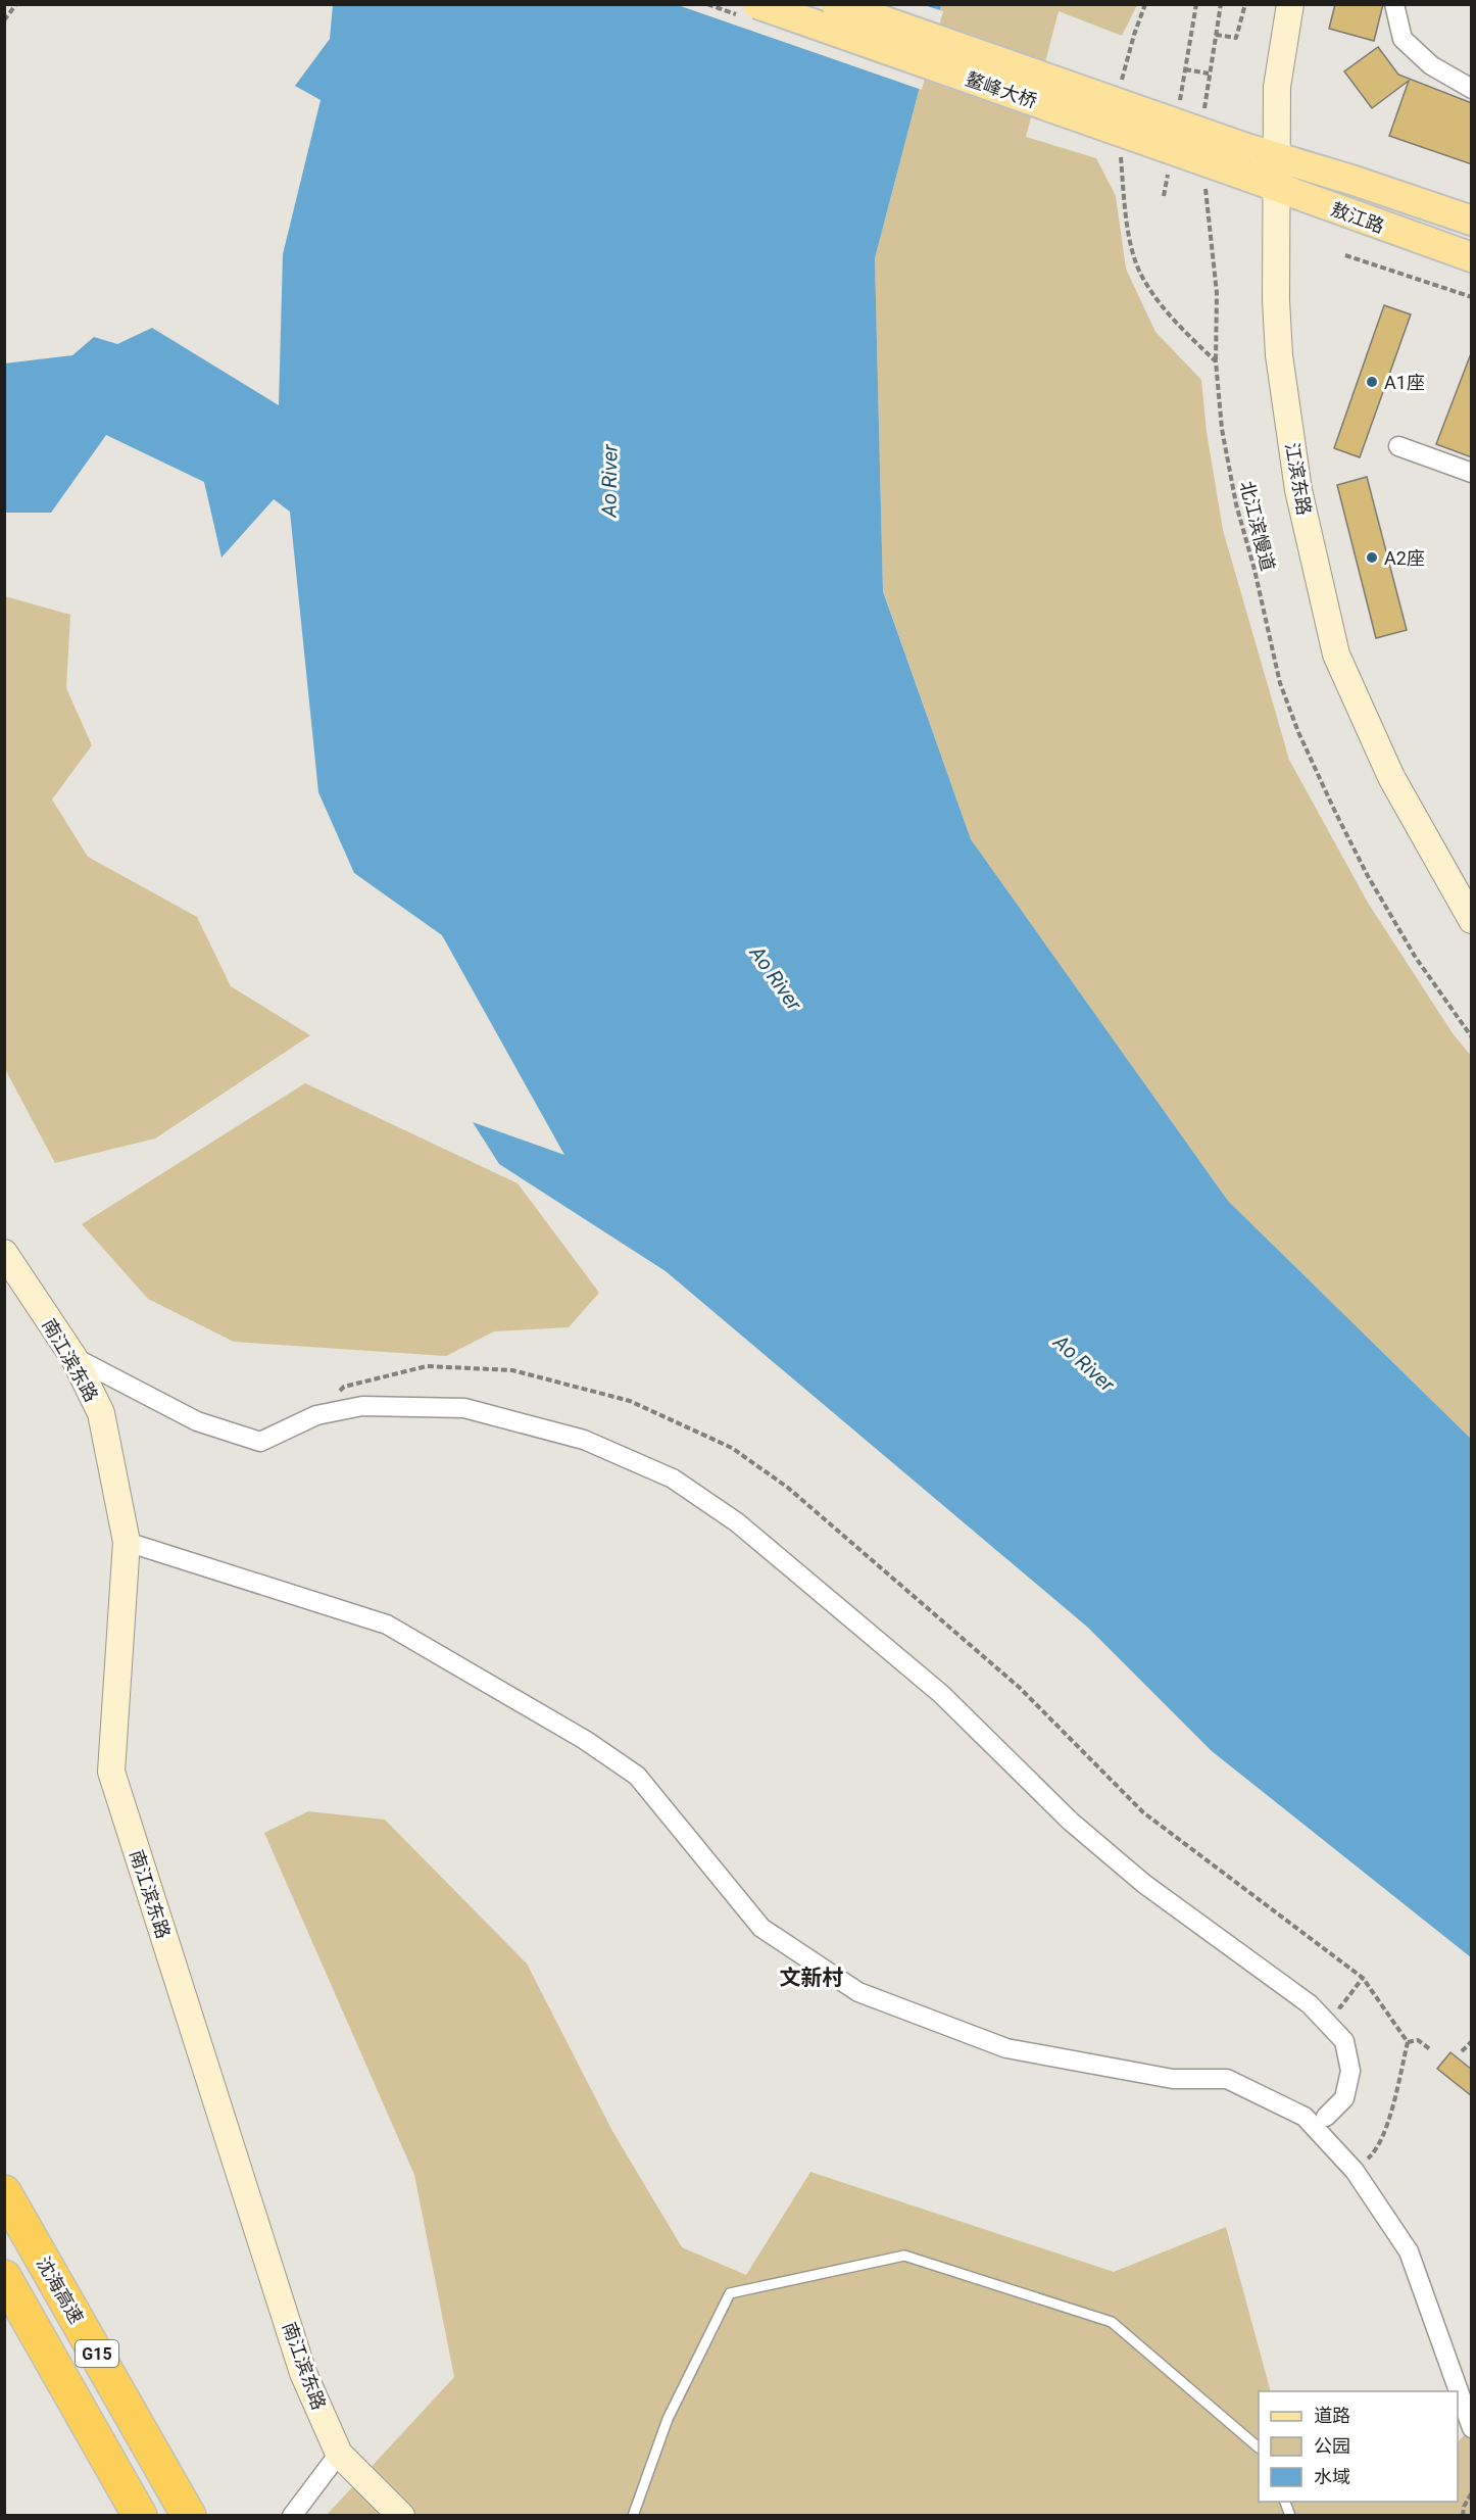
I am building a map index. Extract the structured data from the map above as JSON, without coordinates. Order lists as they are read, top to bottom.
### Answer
{
  "streets": {
    "highway": ["沈海高速", "G15"],
    "main road": [
      "鳌峰大桥",
      "敖江路",
      "江滨东路",
      "南江滨东路"
    ],
    "path": ["北江滨慢道"]
  },
  "crossings": [
    ["鳌峰大桥", "敖江路"],
    ["敖江路", "江滨东路"]
  ],
  "districts": ["文新村"],
  "water": ["Ao River"],
  "places": ["A1座", "A2座"],
  "legend": ["道路", "公园", "水域"]
}
